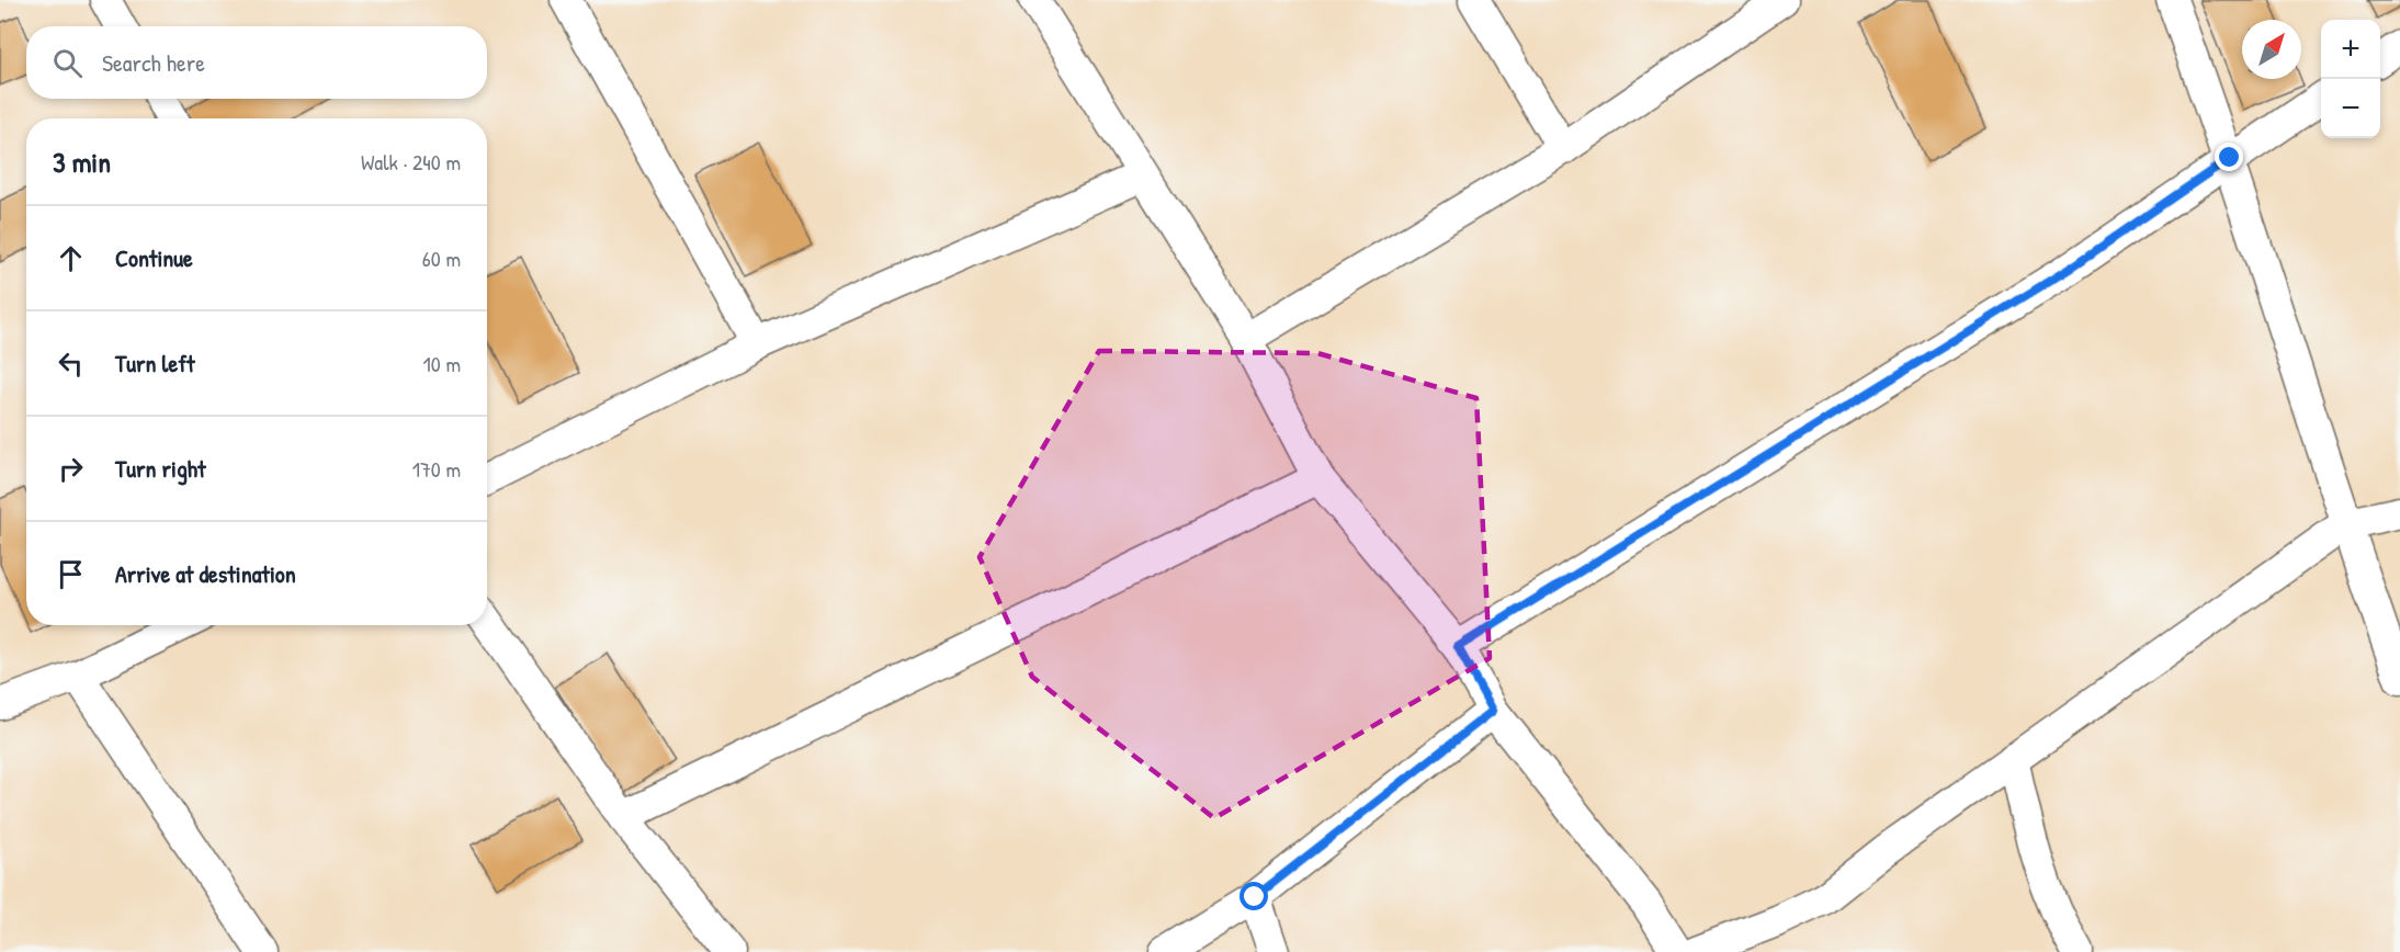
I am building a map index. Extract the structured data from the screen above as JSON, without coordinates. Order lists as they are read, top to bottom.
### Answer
{
  "north": "top right",
  "page": {
    "map_buttons": ["+", "−"],
    "search": "Search here",
    "heading": ["3 min", "Walk · 240 m"],
    "list": [
      ["Continue", "60 m"],
      ["Turn left", "10 m"],
      ["Turn right", "170 m"],
      "Arrive at destination"
    ]
  }
}
